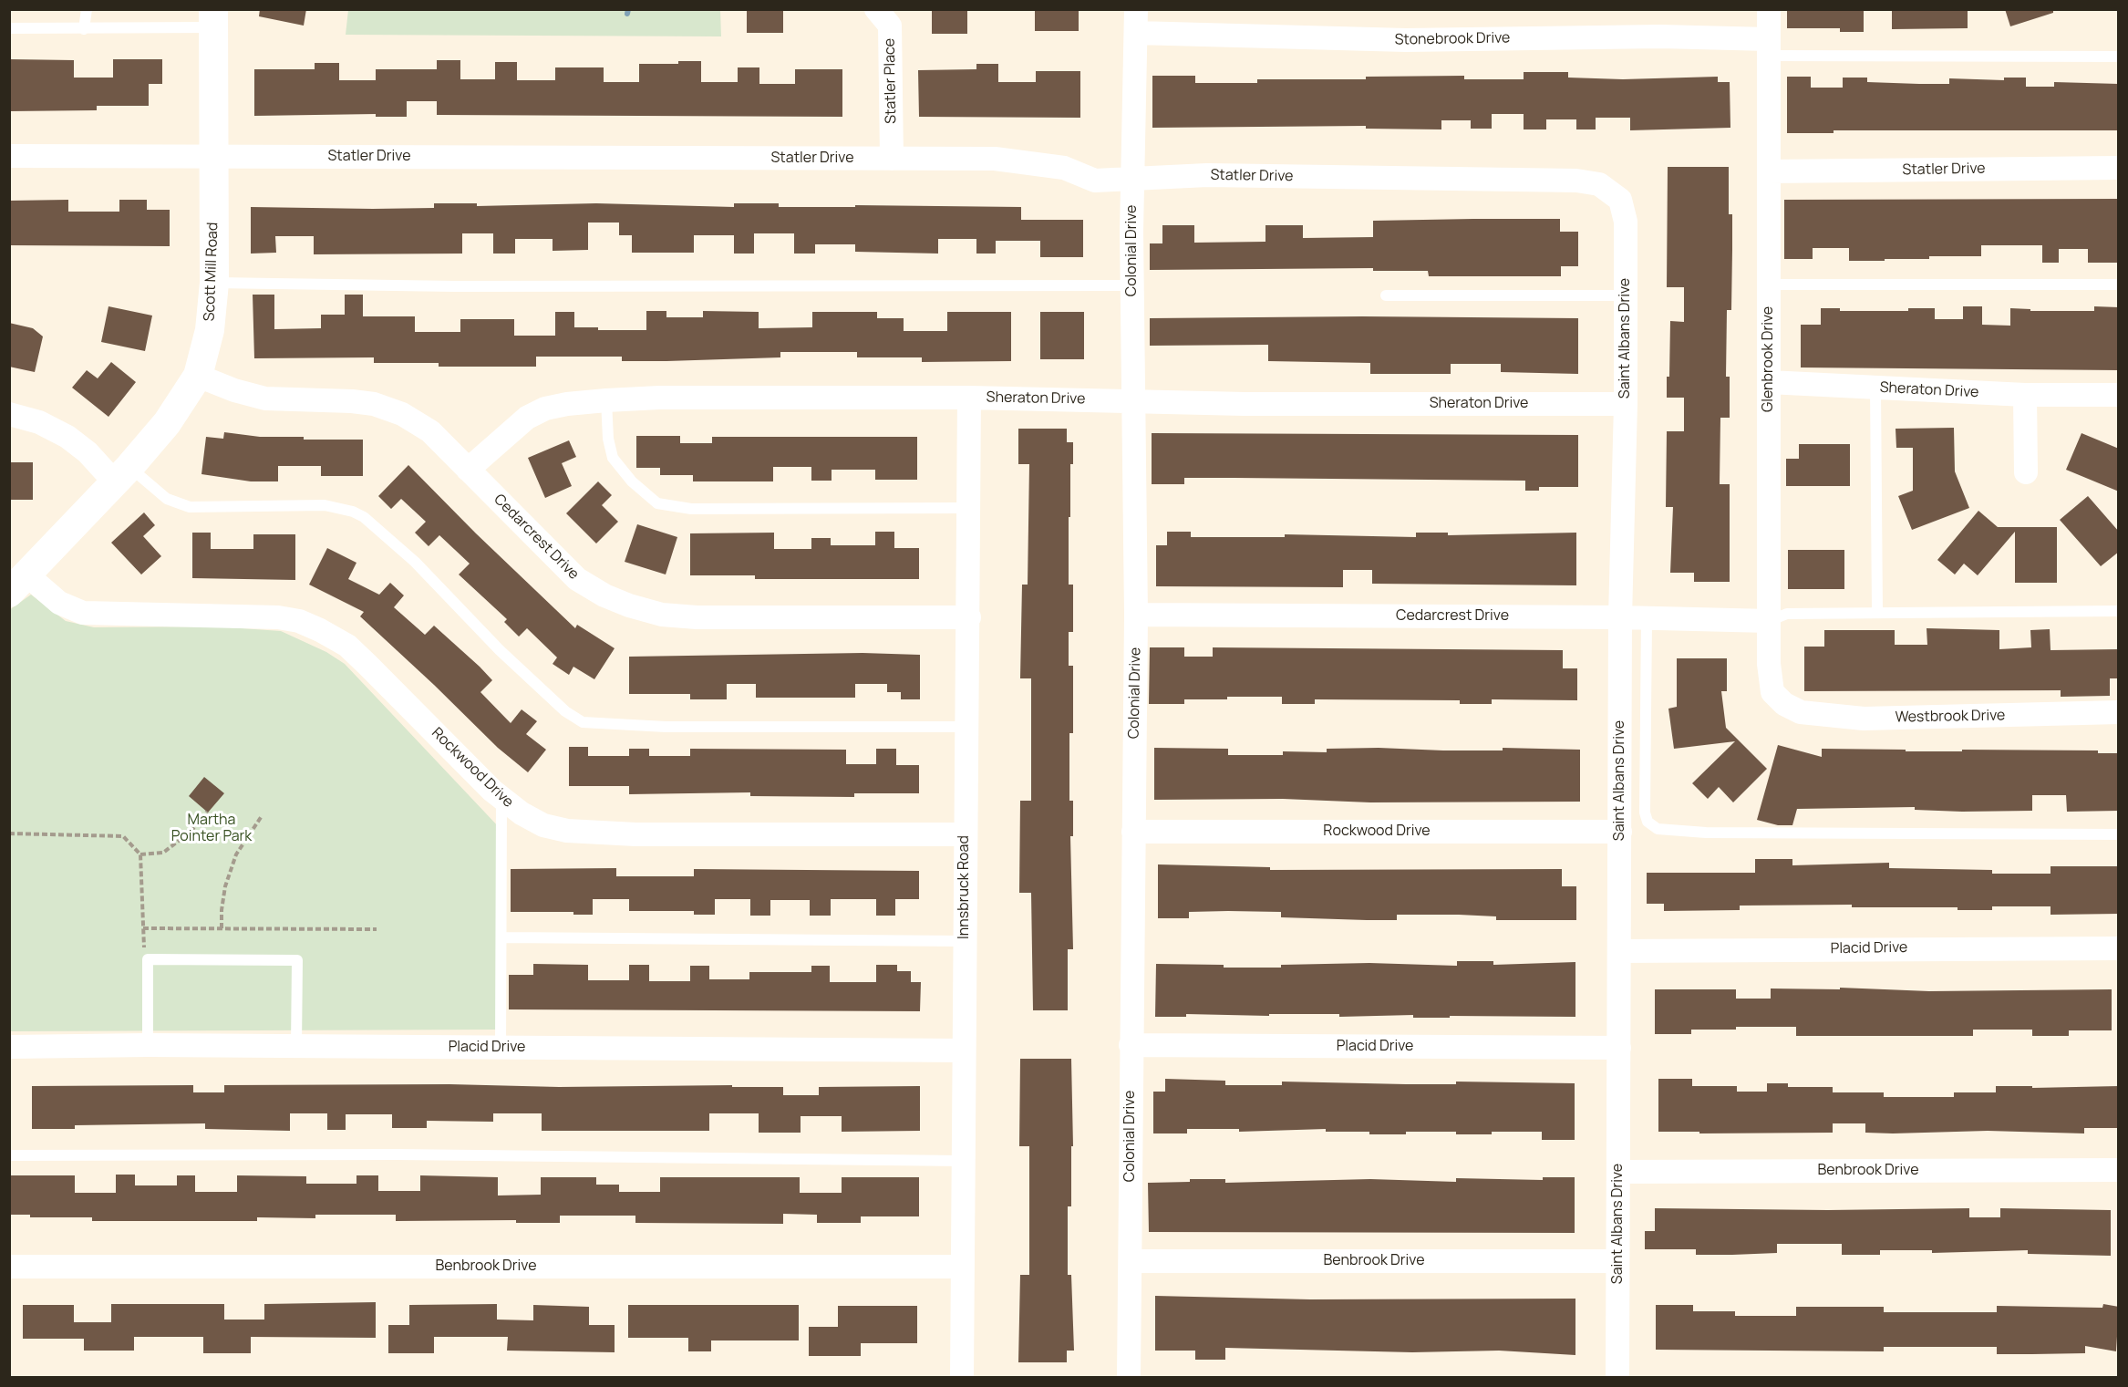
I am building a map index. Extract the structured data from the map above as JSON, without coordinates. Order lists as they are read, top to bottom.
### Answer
{
  "streets": {
    "street": [
      "Stonebrook Drive",
      "Statler Place",
      "Statler Drive",
      "Colonial Drive",
      "Scott Mill Road",
      "Saint Albans Drive",
      "Glenbrook Drive",
      "Sheraton Drive",
      "Cedarcrest Drive",
      "Westbrook Drive",
      "Rockwood Drive",
      "Innsbruck Road",
      "Placid Drive",
      "Benbrook Drive"
    ]
  },
  "crossings": [
    ["Stonebrook Drive", "Colonial Drive"],
    ["Stonebrook Drive", "Glenbrook Drive"],
    ["Statler Place", "Statler Drive"],
    ["Statler Drive", "Colonial Drive"],
    ["Statler Drive", "Scott Mill Road"],
    ["Statler Drive", "Saint Albans Drive"],
    ["Statler Drive", "Glenbrook Drive"],
    ["Colonial Drive", "Sheraton Drive"],
    ["Colonial Drive", "Cedarcrest Drive"],
    ["Colonial Drive", "Rockwood Drive"],
    ["Colonial Drive", "Placid Drive"],
    ["Colonial Drive", "Benbrook Drive"],
    ["Scott Mill Road", "Cedarcrest Drive"],
    ["Scott Mill Road", "Rockwood Drive"],
    ["Saint Albans Drive", "Sheraton Drive"],
    ["Saint Albans Drive", "Cedarcrest Drive"],
    ["Saint Albans Drive", "Rockwood Drive"],
    ["Saint Albans Drive", "Placid Drive"],
    ["Saint Albans Drive", "Benbrook Drive"],
    ["Glenbrook Drive", "Sheraton Drive"],
    ["Glenbrook Drive", "Cedarcrest Drive"],
    ["Glenbrook Drive", "Westbrook Drive"],
    ["Sheraton Drive", "Cedarcrest Drive"],
    ["Sheraton Drive", "Innsbruck Road"],
    ["Cedarcrest Drive", "Innsbruck Road"],
    ["Rockwood Drive", "Innsbruck Road"],
    ["Innsbruck Road", "Placid Drive"],
    ["Innsbruck Road", "Benbrook Drive"]
  ],
  "parks": ["Martha Pointer Park"]
}
